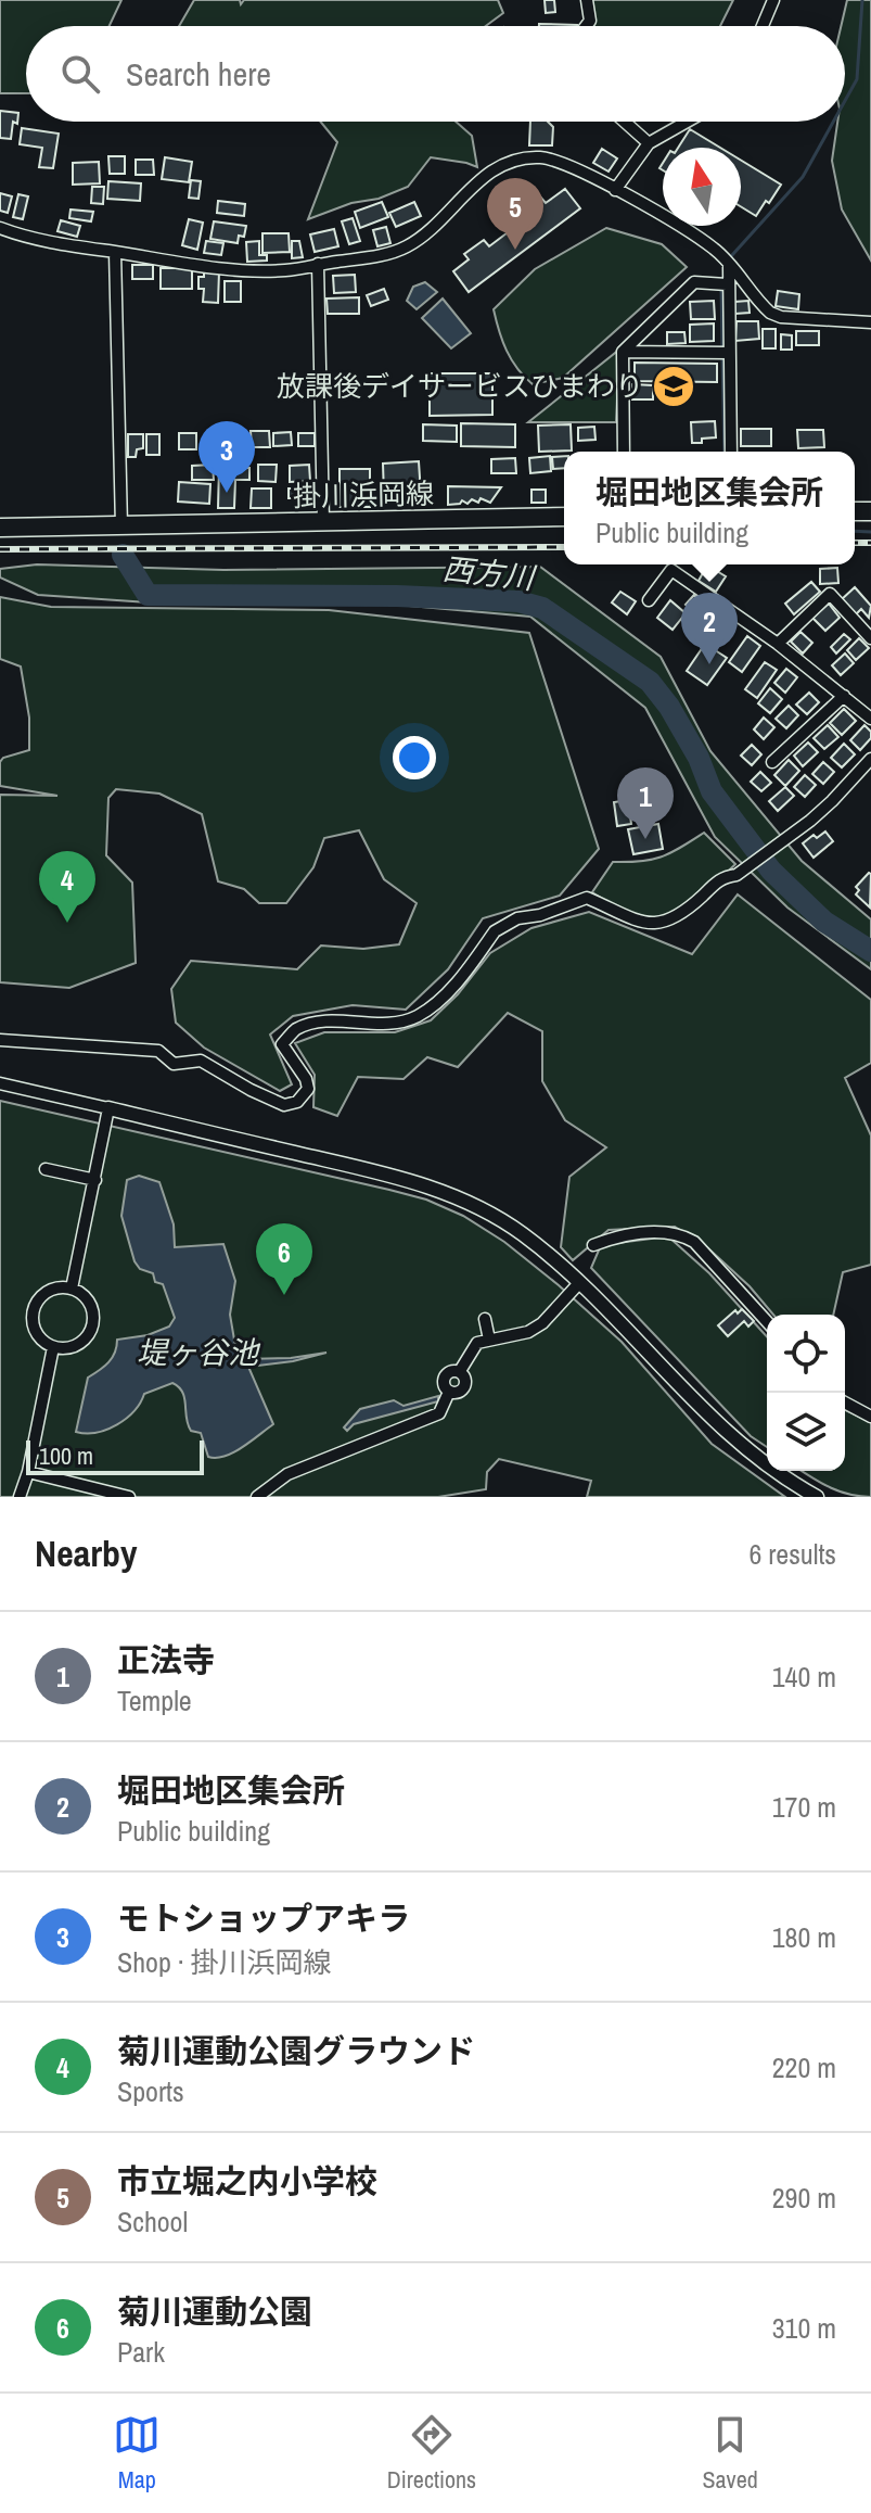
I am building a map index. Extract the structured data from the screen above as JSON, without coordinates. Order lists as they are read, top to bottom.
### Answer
{
  "streets": {
    "main road": ["掛川浜岡線"]
  },
  "water": ["西方川", "堤ヶ谷池"],
  "places": {
    "school or university": ["放課後デイサービスひまわり"]
  },
  "scale_bar": "100 m",
  "north": "top",
  "page": {
    "search": "Search here",
    "pins": [
      "5",
      "3",
      "2",
      "1",
      "4",
      "6"
    ],
    "popup": ["堀田地区集会所", "Public building"],
    "scale": "100 m",
    "heading": ["Nearby", "6 results"],
    "list": [
      {
        "mark": "1",
        "name": "正法寺",
        "note": "Temple",
        "value": "140 m"
      },
      {
        "mark": "2",
        "name": "堀田地区集会所",
        "note": "Public building",
        "value": "170 m"
      },
      {
        "mark": "3",
        "name": "モトショップアキラ",
        "note": "Shop · 掛川浜岡線",
        "value": "180 m"
      },
      {
        "mark": "4",
        "name": "菊川運動公園グラウンド",
        "note": "Sports",
        "value": "220 m"
      },
      {
        "mark": "5",
        "name": "市立堀之内小学校",
        "note": "School",
        "value": "290 m"
      },
      {
        "mark": "6",
        "name": "菊川運動公園",
        "note": "Park",
        "value": "310 m"
      }
    ],
    "nav": ["Map", "Directions", "Saved"]
  }
}
